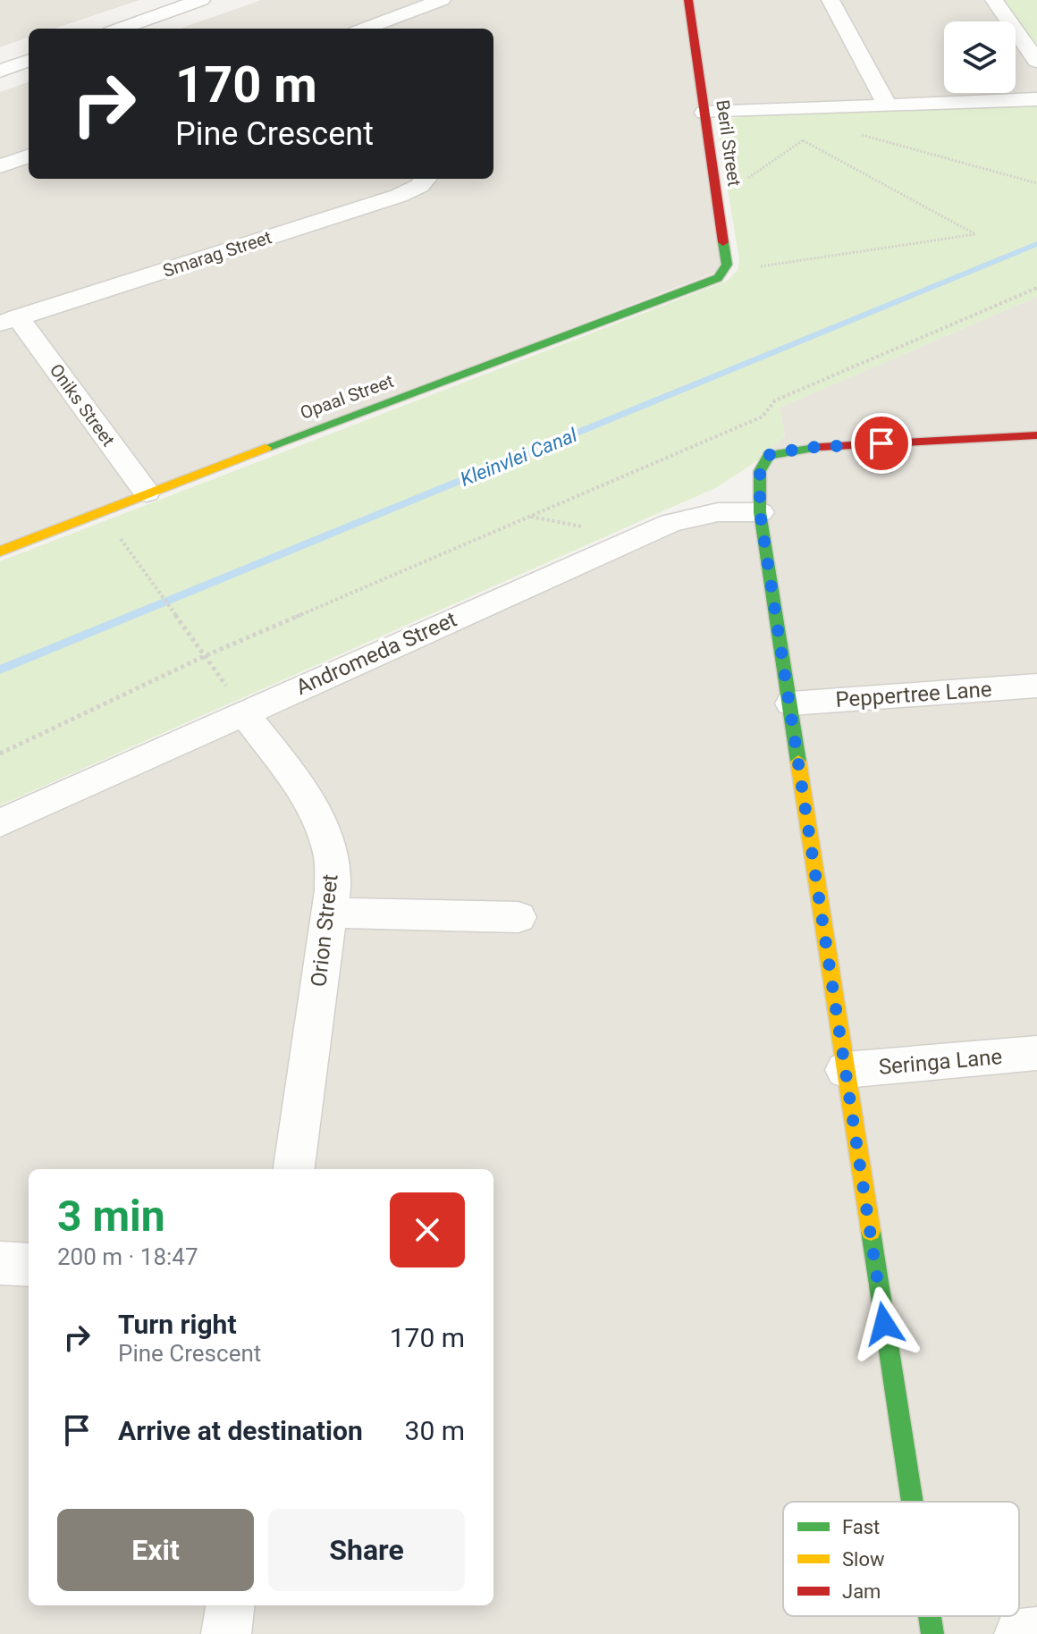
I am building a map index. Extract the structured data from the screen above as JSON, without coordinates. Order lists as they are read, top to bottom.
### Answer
{
  "streets": {
    "street": [
      "Beril Street",
      "Smarag Street",
      "Opaal Street",
      "Oniks Street",
      "Andromeda Street",
      "Peppertree Lane",
      "Orion Street",
      "Seringa Lane"
    ]
  },
  "crossings": [
    ["Beril Street", "Opaal Street"],
    ["Smarag Street", "Oniks Street"],
    ["Opaal Street", "Oniks Street"],
    ["Andromeda Street", "Orion Street"]
  ],
  "water": ["Kleinvlei Canal"],
  "legend": ["Fast", "Slow", "Jam"],
  "page": {
    "turn": ["170 m", "Pine Crescent"],
    "heading": ["3 min", "200 m · 18:47"],
    "list": [
      {
        "name": "Turn right",
        "note": "Pine Crescent",
        "value": "170 m"
      },
      {
        "name": "Arrive at destination",
        "value": "30 m"
      }
    ],
    "buttons": ["Exit", "Share"]
  }
}
